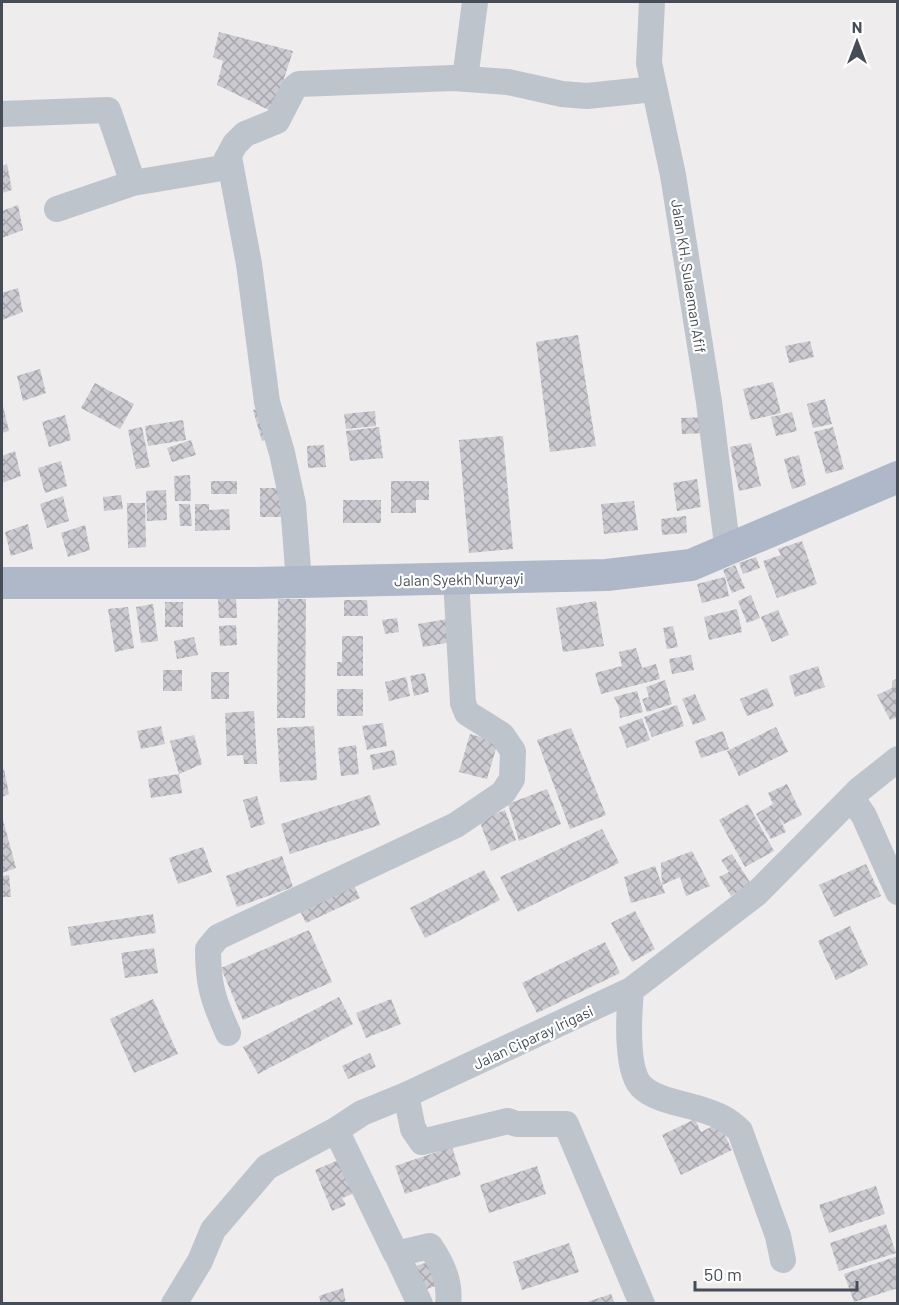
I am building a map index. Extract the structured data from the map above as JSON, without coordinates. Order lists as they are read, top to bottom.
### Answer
{
  "streets": {
    "main road": ["Jalan Syekh Nuryayi"],
    "street": ["Jalan KH. Sulaeman Afif", "Jalan Ciparay Irigasi"]
  },
  "crossings": [
    ["Jalan KH. Sulaeman Afif", "Jalan Syekh Nuryayi"]
  ],
  "scale_bar": "50 m",
  "north": "top"
}
